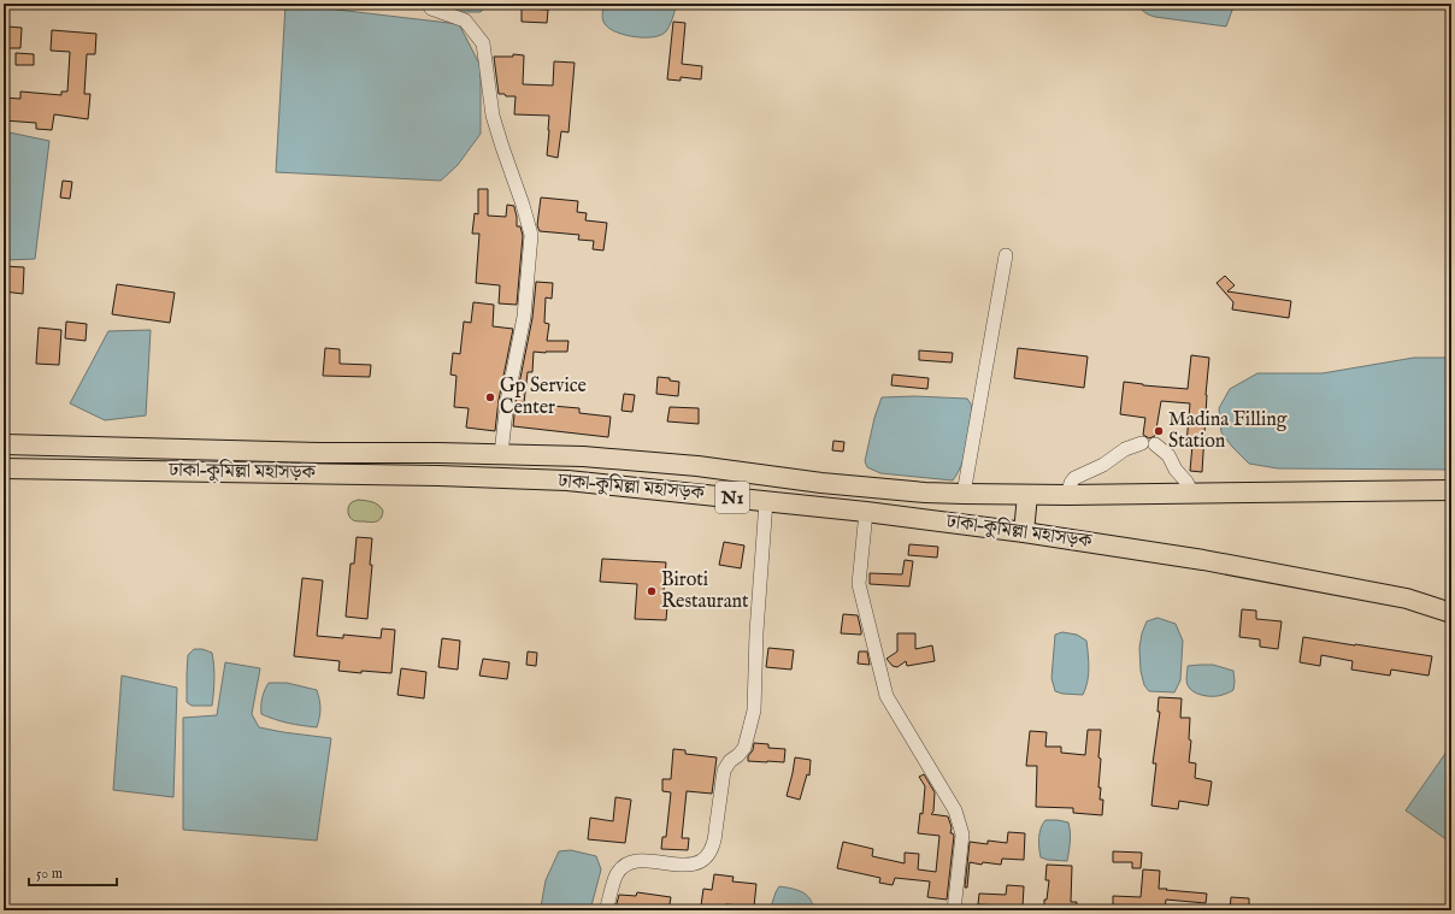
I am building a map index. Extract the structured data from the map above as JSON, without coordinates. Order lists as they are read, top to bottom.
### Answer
{
  "streets": {
    "highway": ["ঢাকা–কুমিল্লা মহাসড়ক", "N1"]
  },
  "places": ["Gp Service Center", "Madina Filling Station", "Biroti Restaurant"],
  "scale_bar": "50 m"
}
